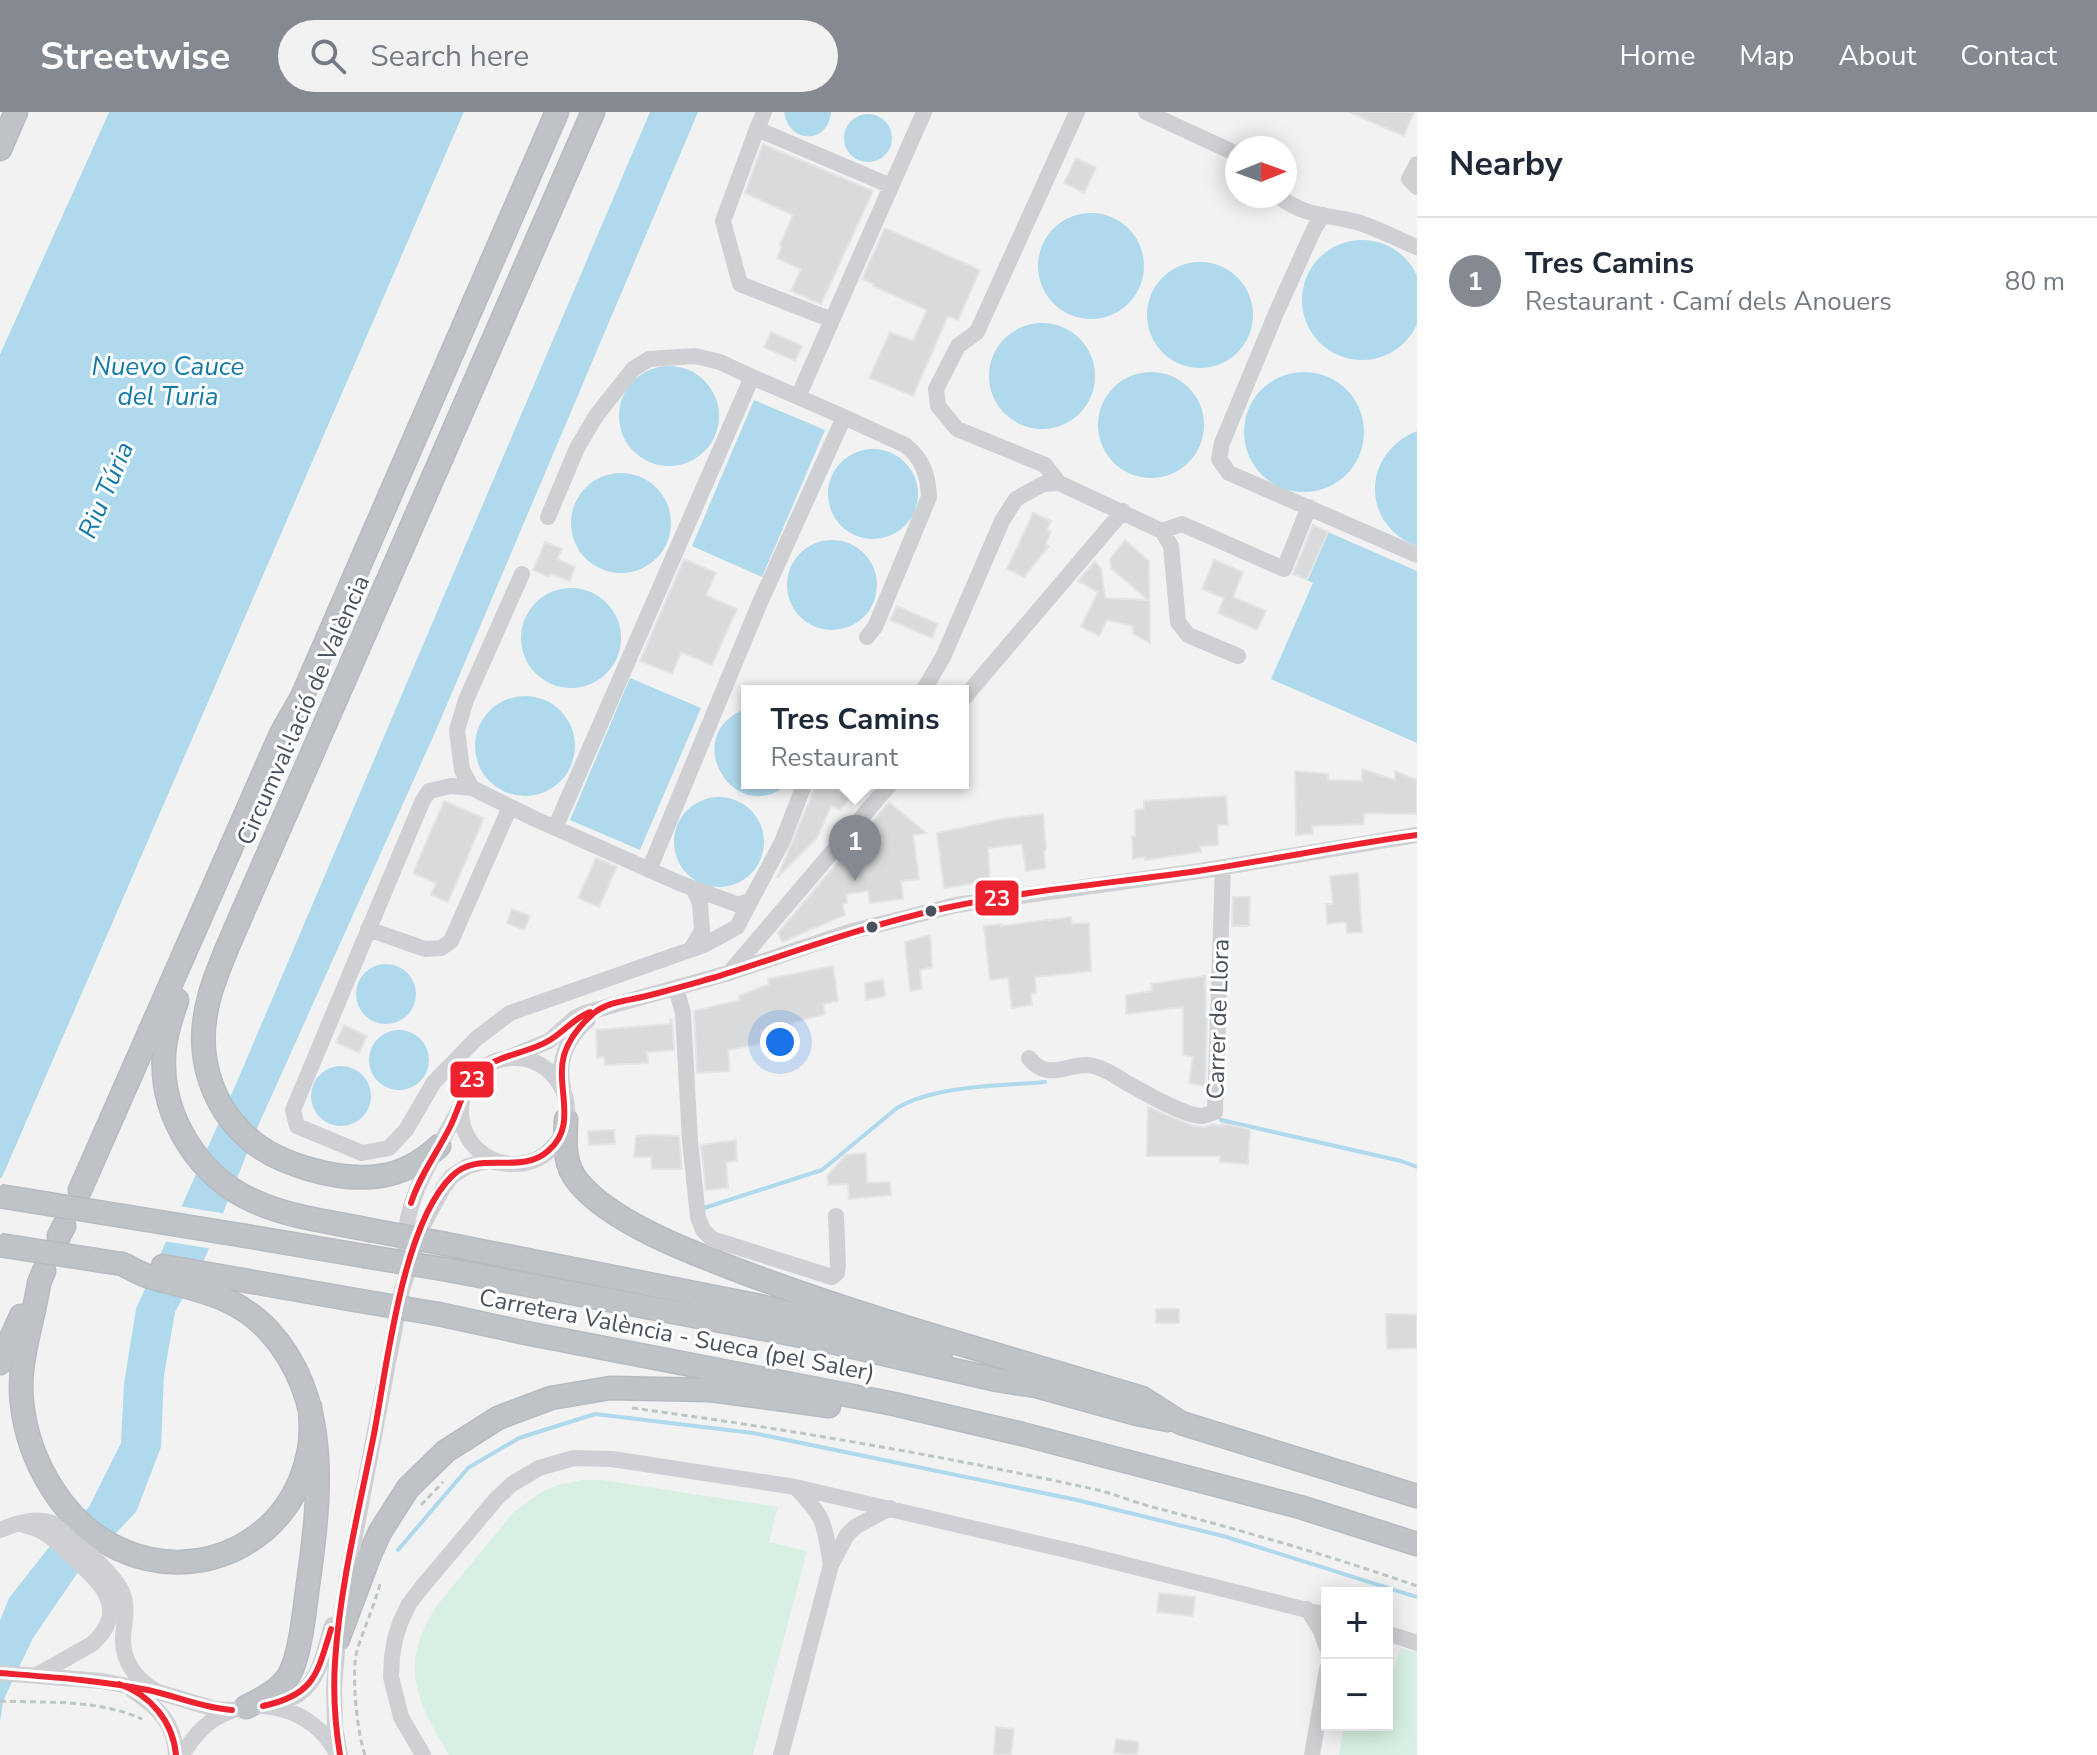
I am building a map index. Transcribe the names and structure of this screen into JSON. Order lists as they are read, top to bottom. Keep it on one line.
{"streets":{"highway":["Circumval·lació de València","Carretera València - Sueca (pel Saler)"],"street":["Carrer de Llora"]},"water":["Nuevo Cauce del Turia","Riu Túria"],"lines":["transit line 23"],"north":"right","page":{"header":"Streetwise","search":"Search here","nav":["Home","Map","About","Contact"],"heading":"Nearby","list":[{"mark":"1","name":"Tres Camins","note":"Restaurant · Camí dels Anouers","value":"80 m"}],"popup":["Tres Camins","Restaurant"],"pins":"1","map_buttons":["+","−"]}}
